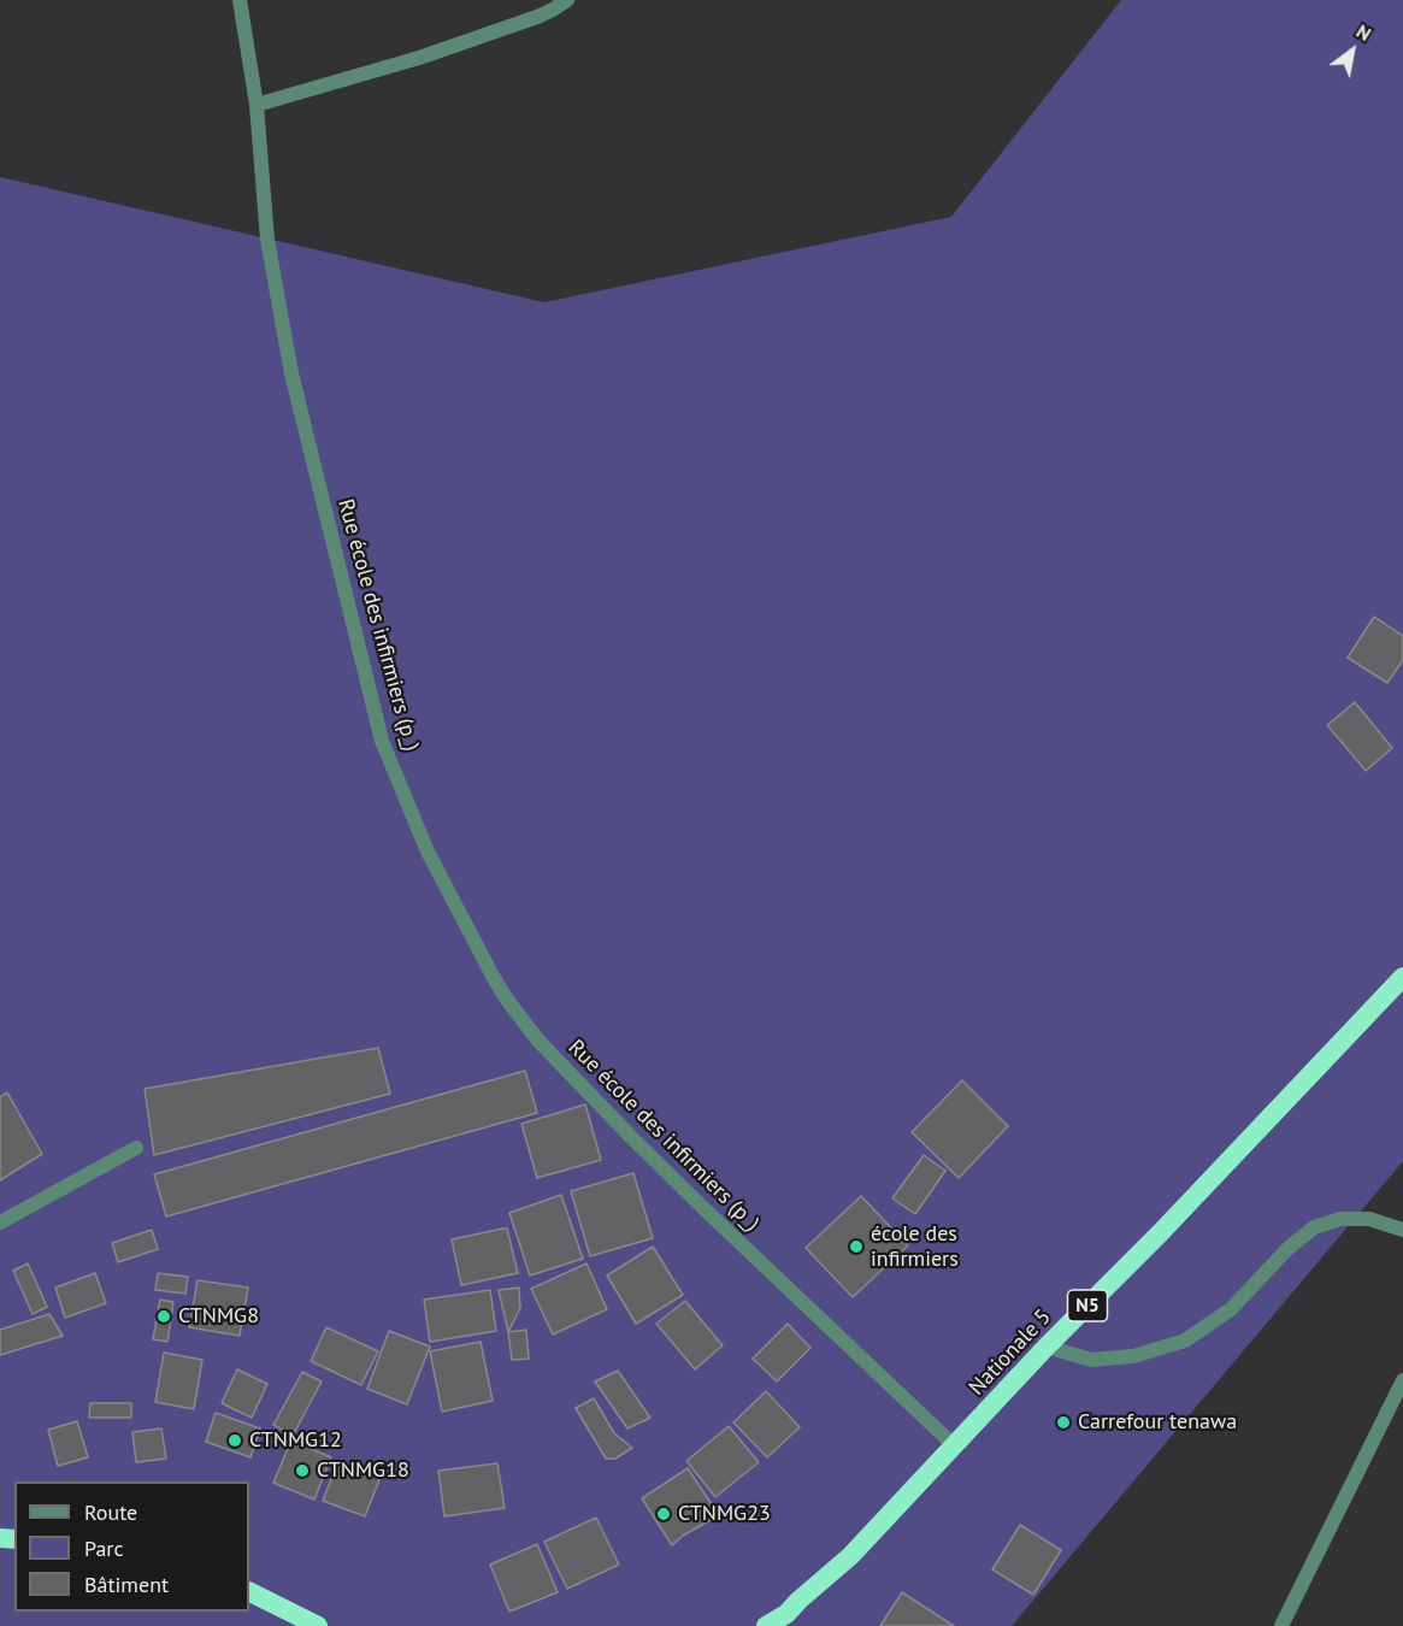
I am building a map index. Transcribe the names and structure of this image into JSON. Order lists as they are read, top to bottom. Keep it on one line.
{"streets":{"highway":["N5","Nationale 5"],"street":["Rue école des infirmiers (p_)"]},"crossings":[["Rue école des infirmiers (p_)","Nationale 5"]],"places":["école des infirmiers","CTNMG8","Carrefour tenawa","CTNMG12","CTNMG18","CTNMG23"],"legend":["Route","Parc","Bâtiment"],"north":"top right"}
